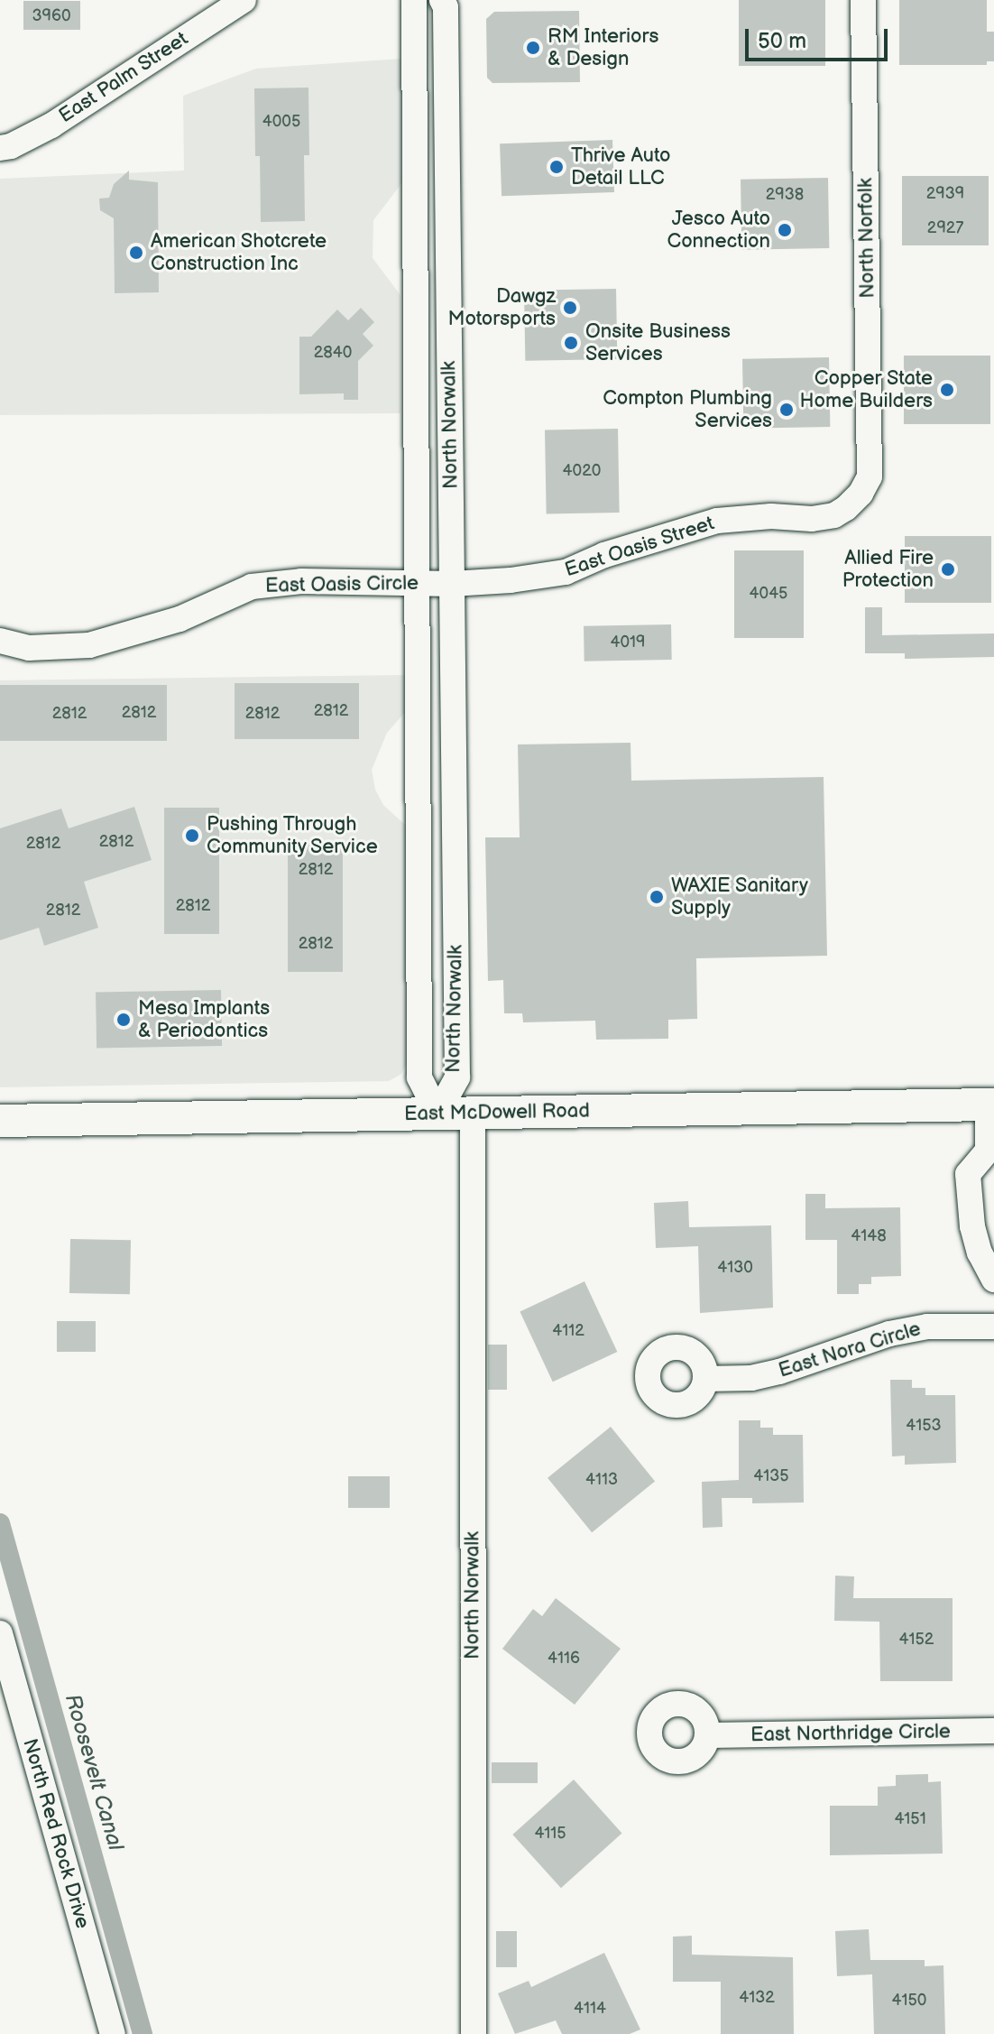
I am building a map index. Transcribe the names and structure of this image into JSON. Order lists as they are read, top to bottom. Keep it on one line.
{"streets":{"main road":["East McDowell Road"],"street":["East Palm Street","North Norfolk","North Norwalk","East Oasis Street","East Oasis Circle","East Nora Circle","East Northridge Circle","North Red Rock Drive"]},"crossings":[["North Norfolk","East Oasis Street"],["North Norwalk","East Oasis Street"],["North Norwalk","East Oasis Circle"],["North Norwalk","East McDowell Road"],["East Oasis Street","East Oasis Circle"]],"water":["Roosevelt Canal"],"places":["RM Interiors & Design","Thrive Auto Detail LLC","Jesco Auto Connection","American Shotcrete Construction Inc","Dawgz Motorsports","Onsite Business Services","Copper State Home Builders","Compton Plumbing Services","Allied Fire Protection","Pushing Through Community Service","WAXIE Sanitary Supply","Mesa Implants & Periodontics"],"house_numbers":["3960","4005","2939","2938","2927","2840","4020","4045","4019","2812","2812","2812","2812","2812","2812","2812","2812","2812","2812","4148","4130","4112","4153","4135","4113","4152","4116","4151","4115","4132","4150","4114"],"scale_bar":"50 m"}
